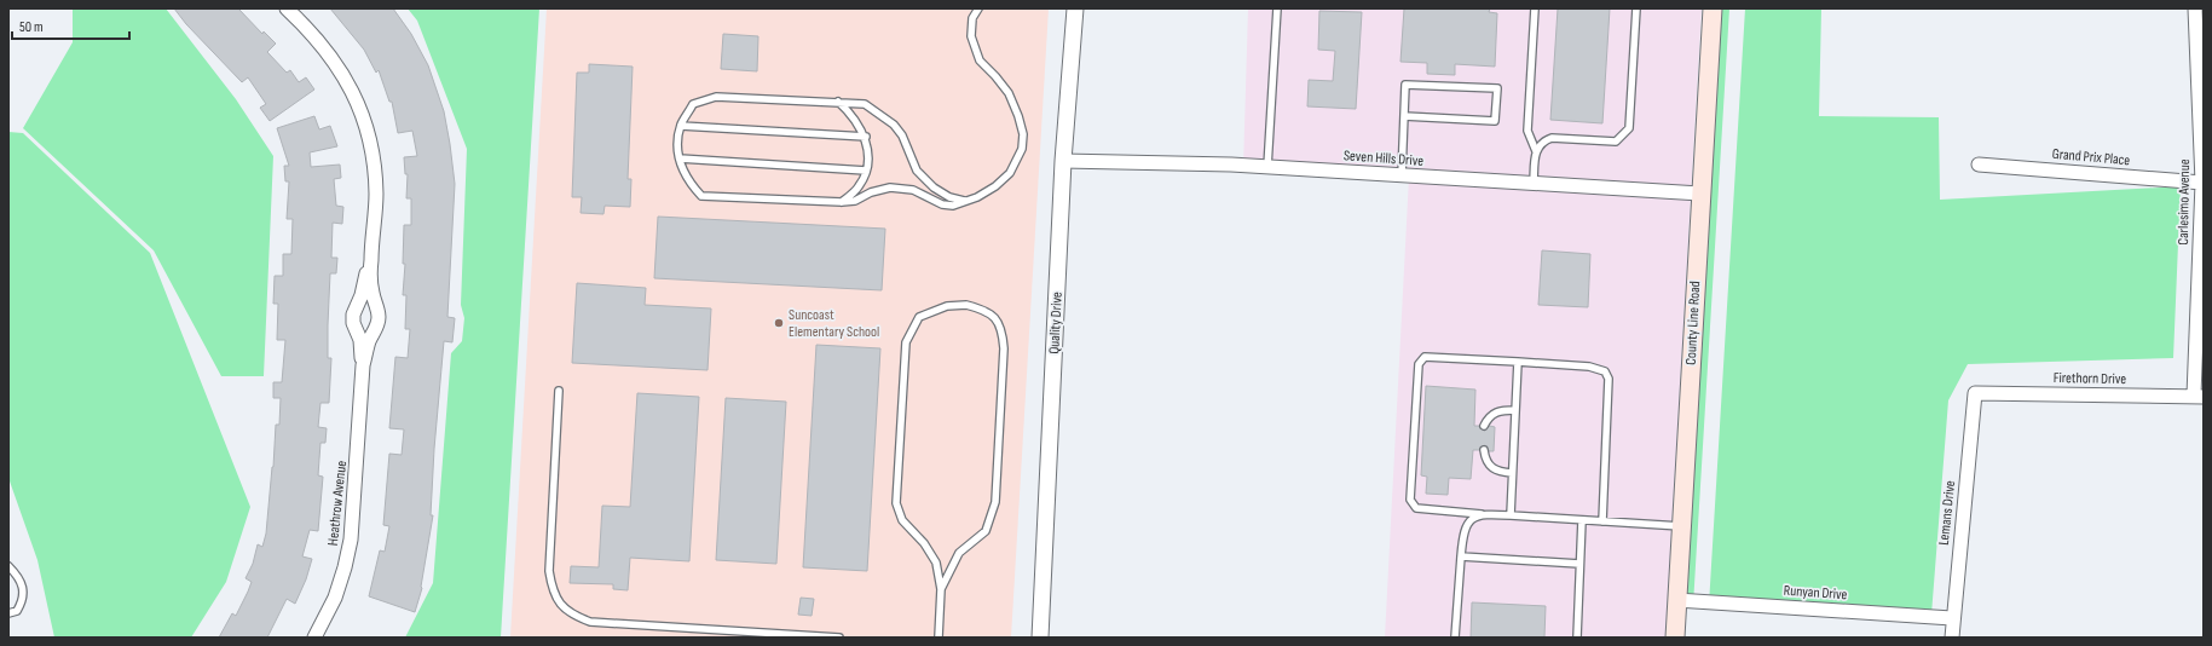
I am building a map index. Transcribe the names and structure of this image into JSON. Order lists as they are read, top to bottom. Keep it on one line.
{"streets":{"main road":["County Line Road"],"street":["Grand Prix Place","Seven Hills Drive","Carlesimo Avenue","Quality Drive","Firethorn Drive","Heathrow Avenue","Lemans Drive","Runyan Drive"]},"crossings":[["Grand Prix Place","Carlesimo Avenue"],["Seven Hills Drive","Quality Drive"],["Seven Hills Drive","County Line Road"],["Carlesimo Avenue","Firethorn Drive"],["County Line Road","Runyan Drive"],["Firethorn Drive","Lemans Drive"],["Lemans Drive","Runyan Drive"]],"places":["Suncoast Elementary School"],"scale_bar":"50 m"}
